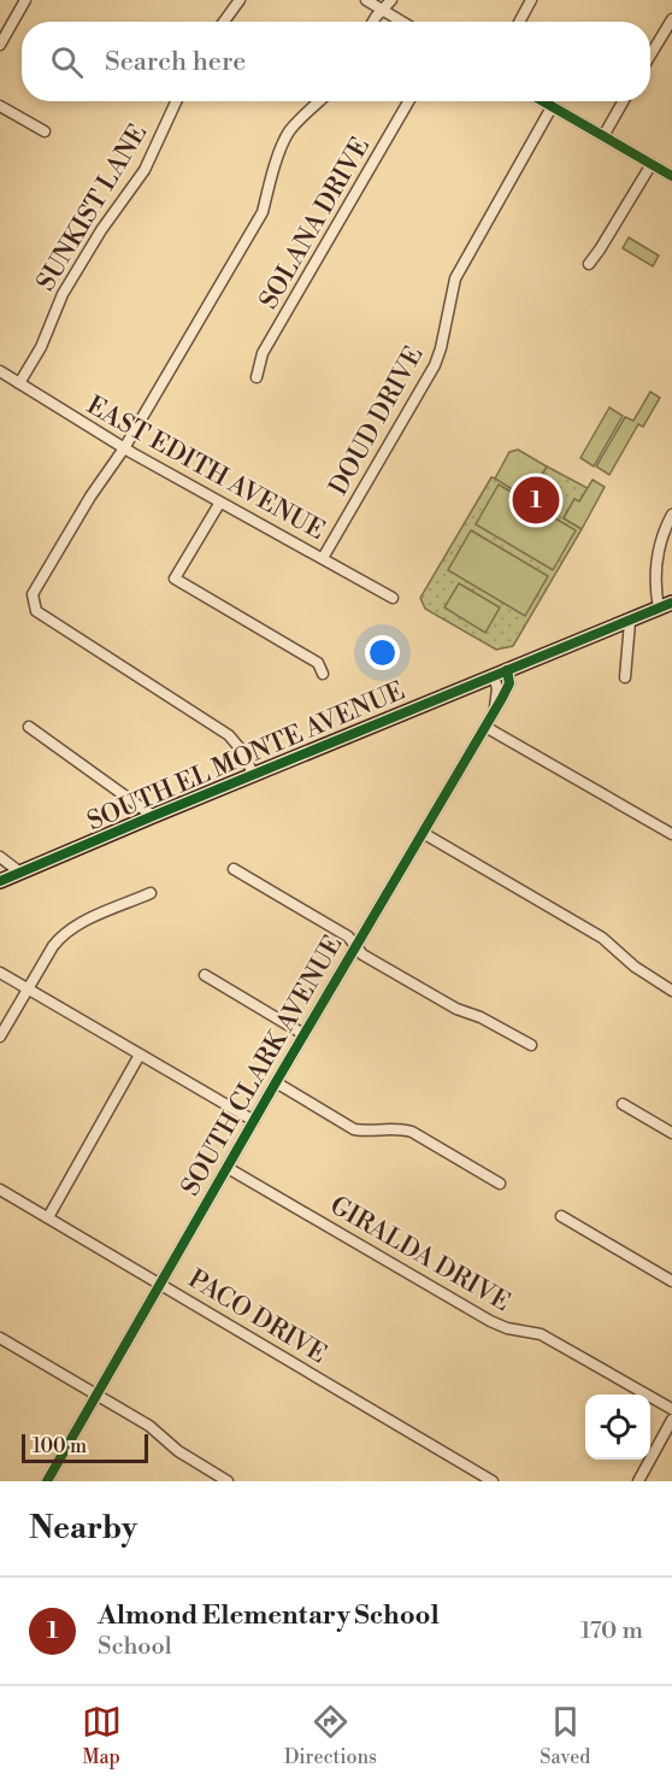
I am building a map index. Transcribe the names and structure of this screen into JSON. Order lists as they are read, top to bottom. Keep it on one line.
{"streets":{"main road":["SOUTH EL MONTE AVENUE"],"street":["SUNKIST LANE","SOLANA DRIVE","DOUD DRIVE","EAST EDITH AVENUE","SOUTH CLARK AVENUE","GIRALDA DRIVE","PACO DRIVE"]},"crossings":[["SUNKIST LANE","EAST EDITH AVENUE"],["DOUD DRIVE","EAST EDITH AVENUE"],["SOUTH EL MONTE AVENUE","SOUTH CLARK AVENUE"],["SOUTH CLARK AVENUE","GIRALDA DRIVE"],["SOUTH CLARK AVENUE","PACO DRIVE"]],"scale_bar":"100 m","page":{"search":"Search here","pins":"1","scale":"100 m","heading":"Nearby","list":[{"mark":"1","name":"Almond Elementary School","note":"School","value":"170 m"}],"nav":["Map","Directions","Saved"]}}
